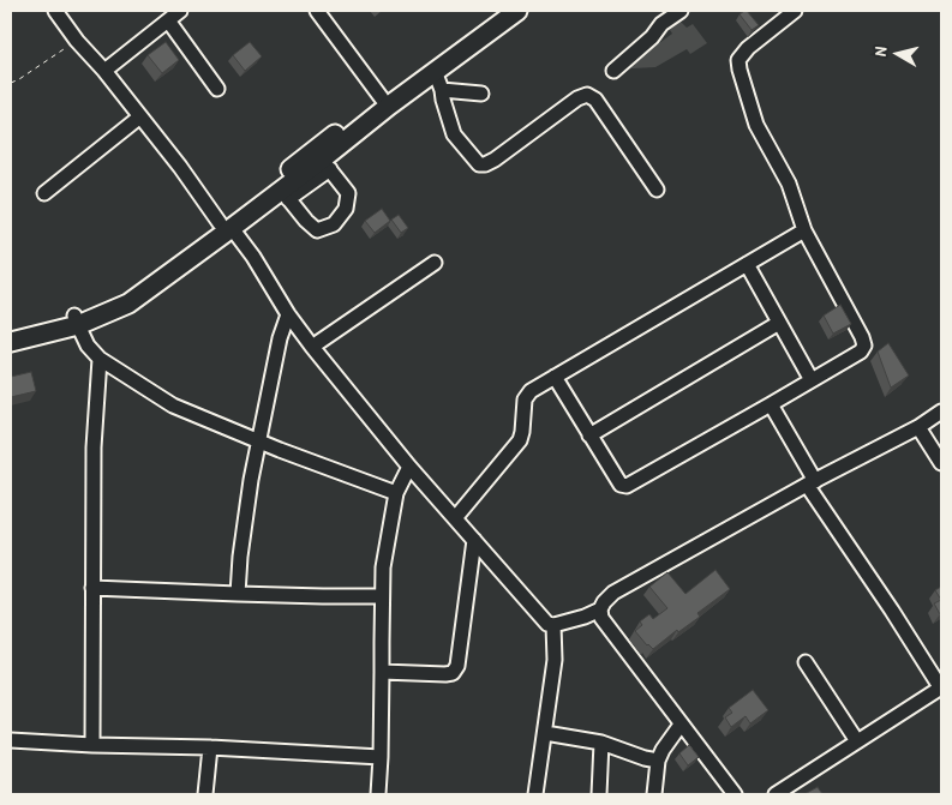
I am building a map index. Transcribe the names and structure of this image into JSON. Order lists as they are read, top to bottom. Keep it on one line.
{"north":"left"}
